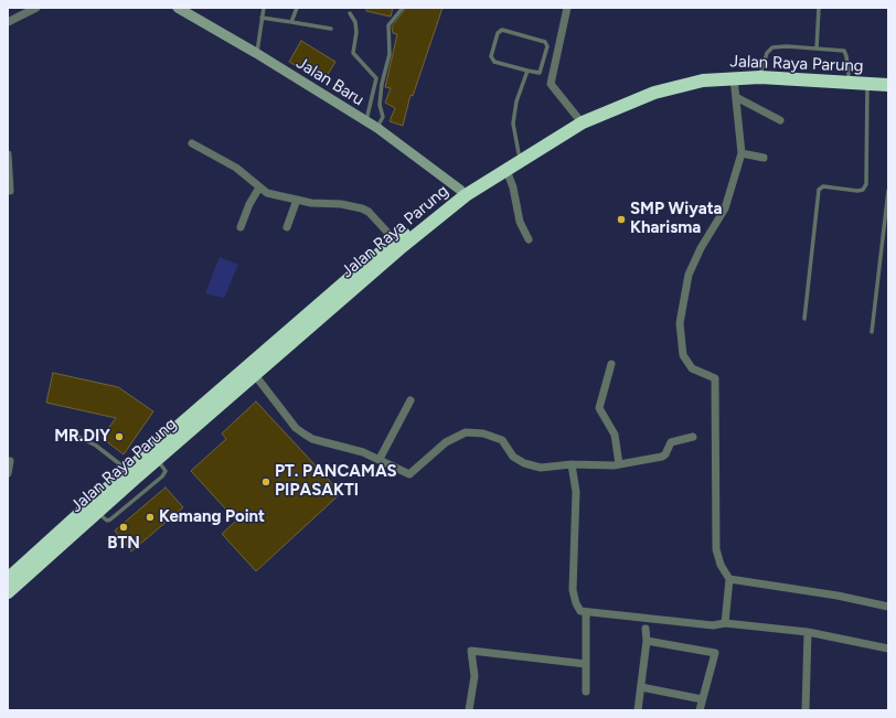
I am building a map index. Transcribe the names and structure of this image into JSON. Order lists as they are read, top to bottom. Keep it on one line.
{"streets":{"highway":["Jalan Raya Parung"],"main road":["Jalan Baru"]},"crossings":[["Jalan Raya Parung","Jalan Baru"]],"places":["SMP Wiyata Kharisma","MR.DIY","PT. PANCAMAS PIPASAKTI","Kemang Point","BTN"]}
